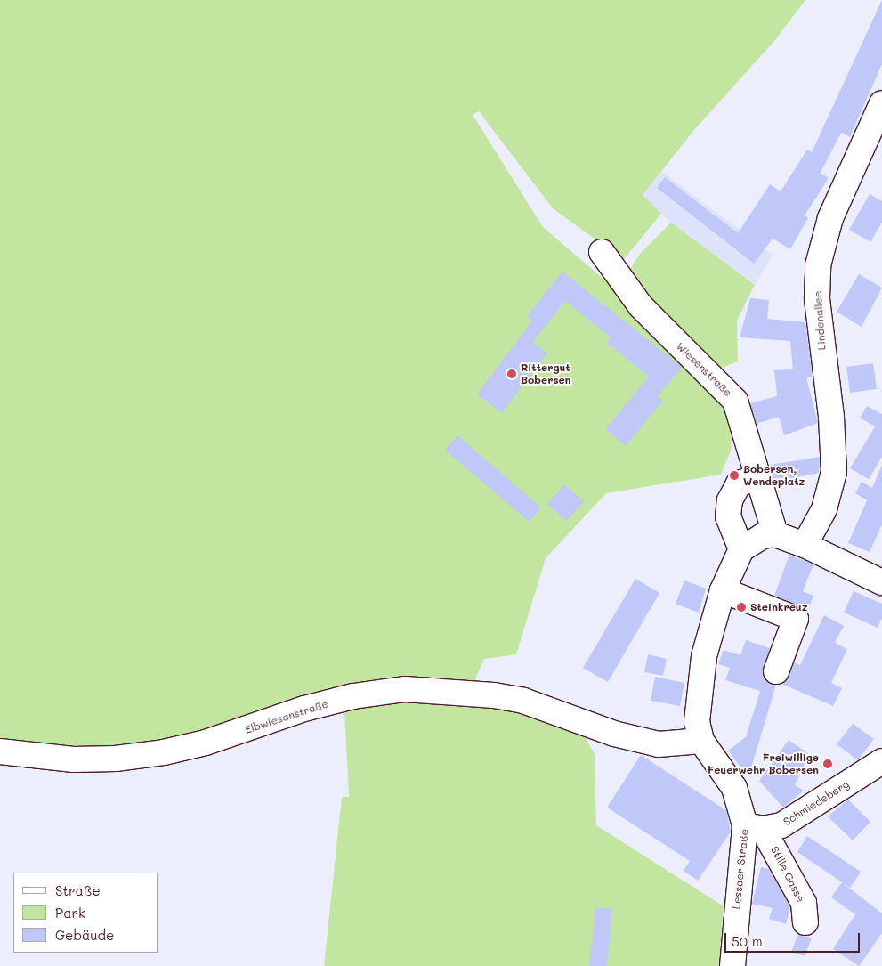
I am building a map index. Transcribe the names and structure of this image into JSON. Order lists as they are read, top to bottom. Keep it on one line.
{"streets":{"street":["Lindenallee","Wiesenstraße","Elbwiesenstraße","Schmiedeberg","Lessaer Straße","Stille Gasse"]},"crossings":[["Elbwiesenstraße","Lessaer Straße"],["Schmiedeberg","Lessaer Straße"],["Schmiedeberg","Stille Gasse"],["Lessaer Straße","Stille Gasse"]],"places":["Rittergut Bobersen","Bobersen, Wendeplatz","Steinkreuz","Freiwillige Feuerwehr Bobersen"],"legend":["Straße","Park","Gebäude"],"scale_bar":"50 m"}
